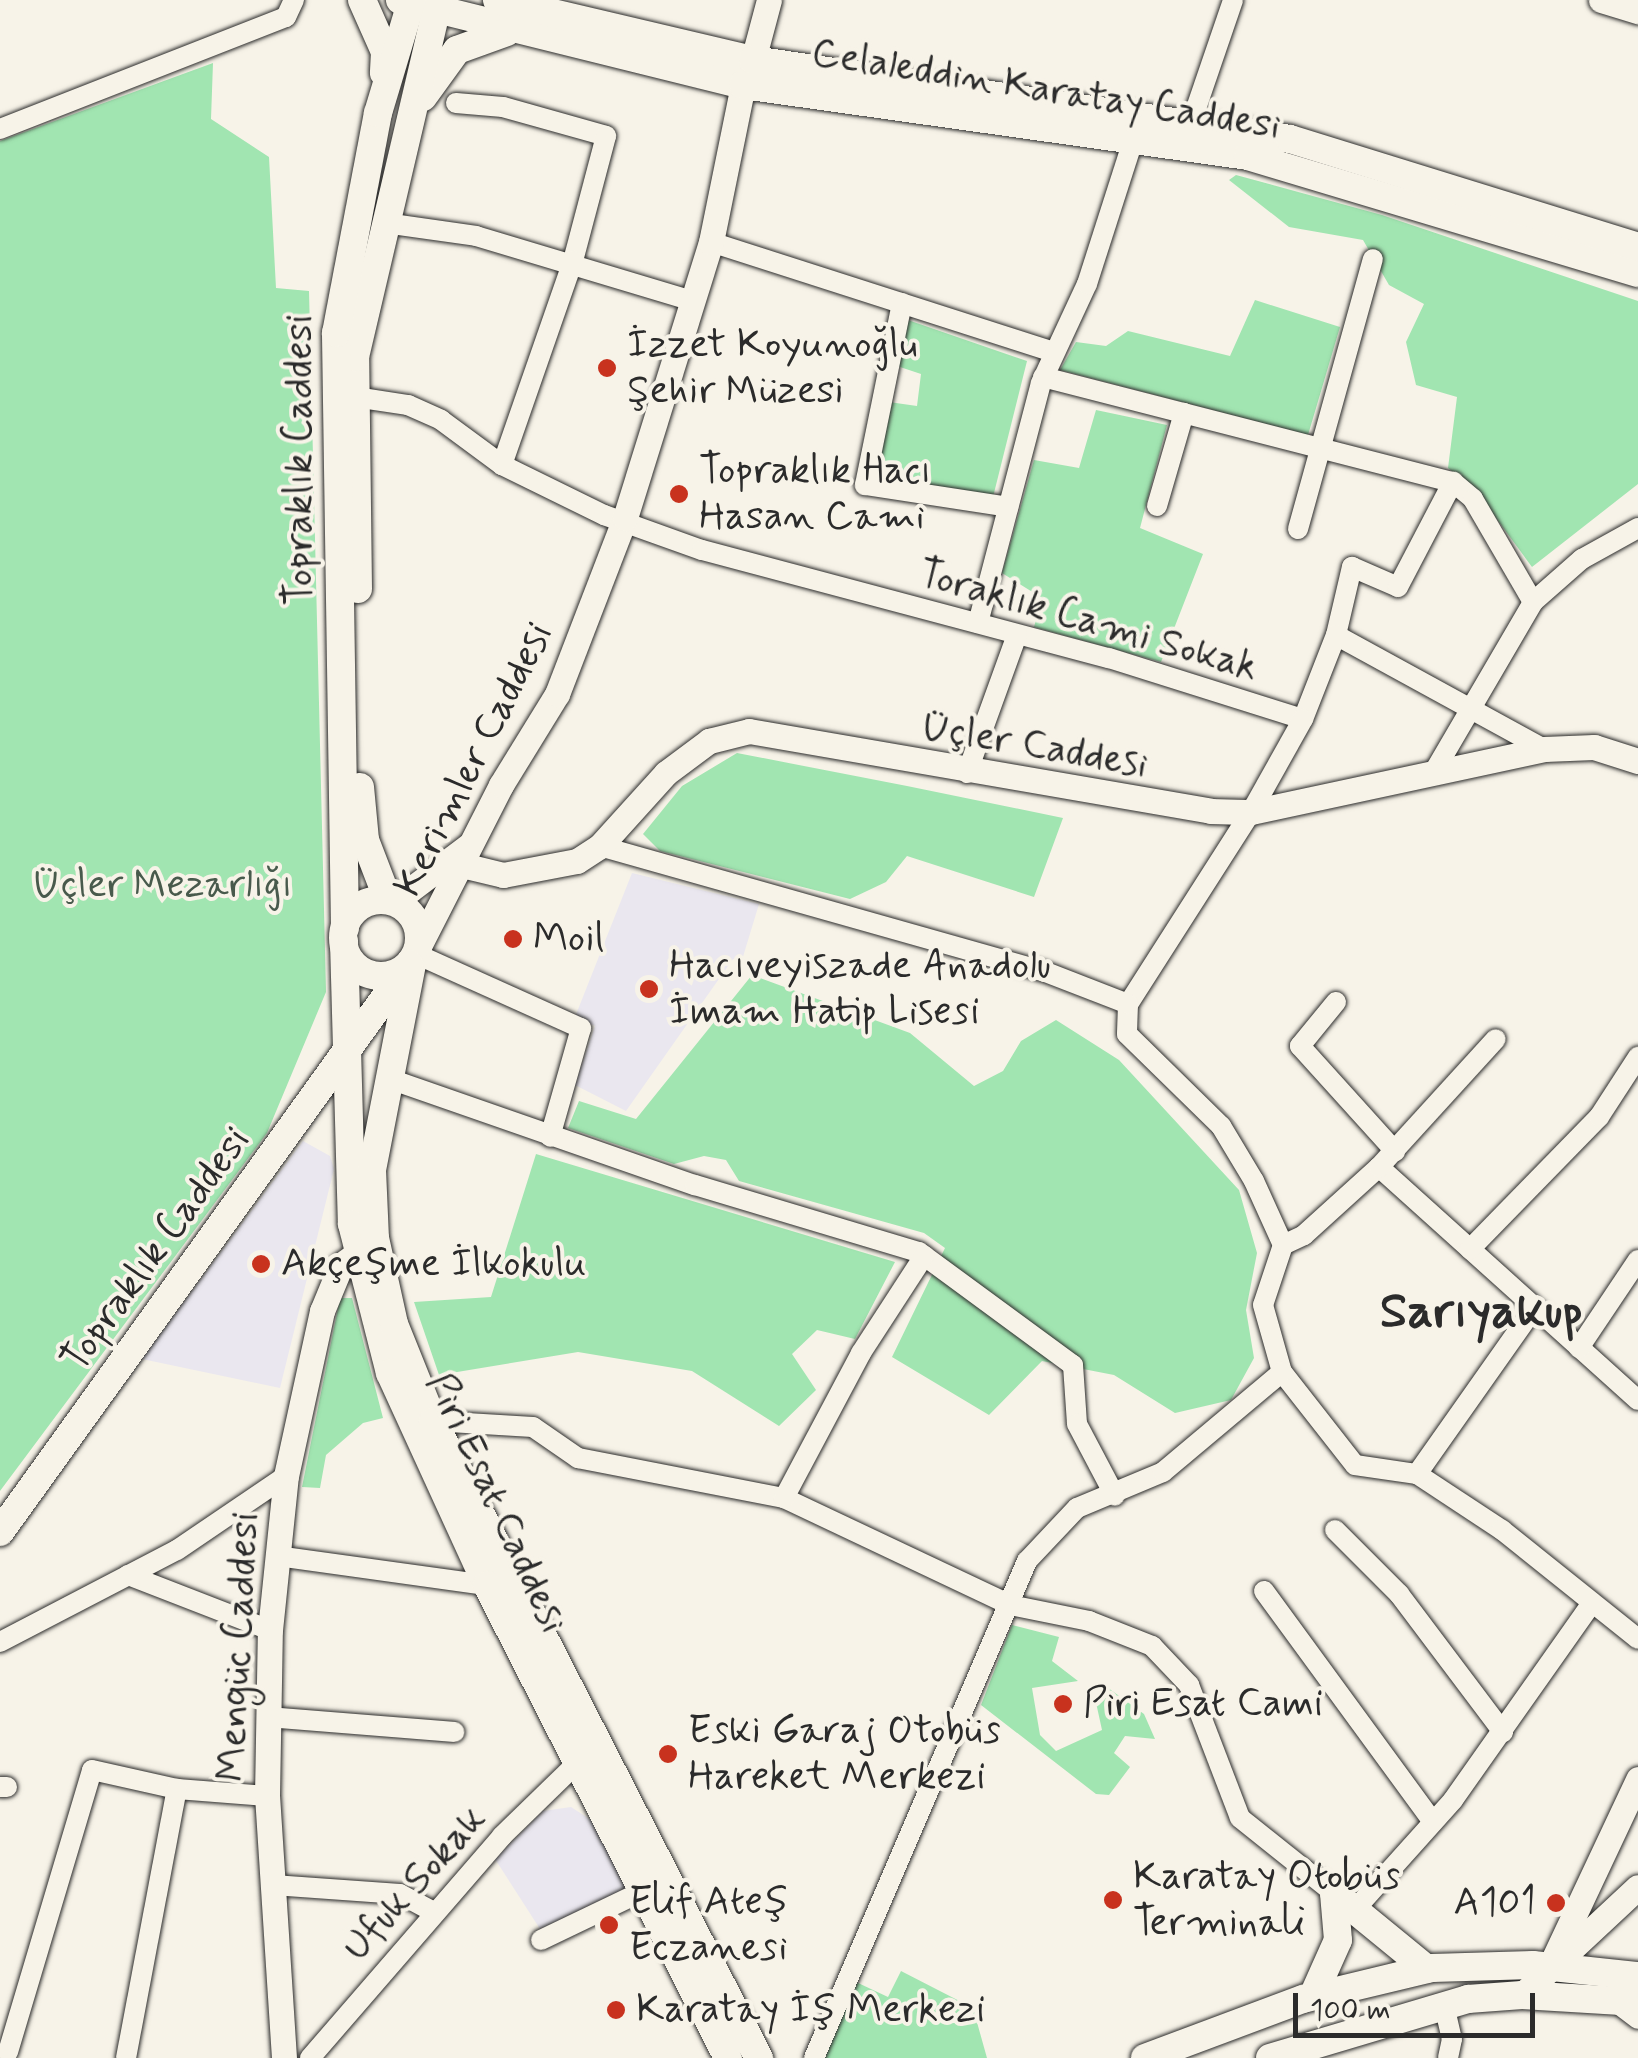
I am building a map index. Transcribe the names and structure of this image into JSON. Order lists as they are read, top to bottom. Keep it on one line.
{"streets":{"main road":["Celaleddin Karatay Caddesi","Topraklık Caddesi","Piri Esat Caddesi"],"street":["Toraklık Cami Sokak","Üçler Caddesi","Kerimler Caddesi","Mengüc Caddesi","Ufuk Sokak"]},"crossings":[["Celaleddin Karatay Caddesi","Topraklık Caddesi"],["Celaleddin Karatay Caddesi","Kerimler Caddesi"],["Topraklık Caddesi","Toraklık Cami Sokak"],["Topraklık Caddesi","Kerimler Caddesi"],["Topraklık Caddesi","Piri Esat Caddesi"],["Toraklık Cami Sokak","Kerimler Caddesi"],["Üçler Caddesi","Kerimler Caddesi"],["Kerimler Caddesi","Piri Esat Caddesi"],["Piri Esat Caddesi","Mengüc Caddesi"],["Piri Esat Caddesi","Ufuk Sokak"]],"districts":["Sarıyakup"],"parks":["Üçler Mezarlığı"],"places":["İzzet Koyunoğlu Şehir Müzesi","Topraklık Hacı Hasan Cami","Moil","Hacıveyiszade Anadolu İmam Hatip Lisesi","Akçeşme İlkokulu","Piri Esat Cami","Eski Garaj Otobüs Hareket Merkezi","Karatay Otobüs Terminali","A101","Elif Ateş Eczanesi","Karatay İş Merkezi"],"scale_bar":"100 m"}
